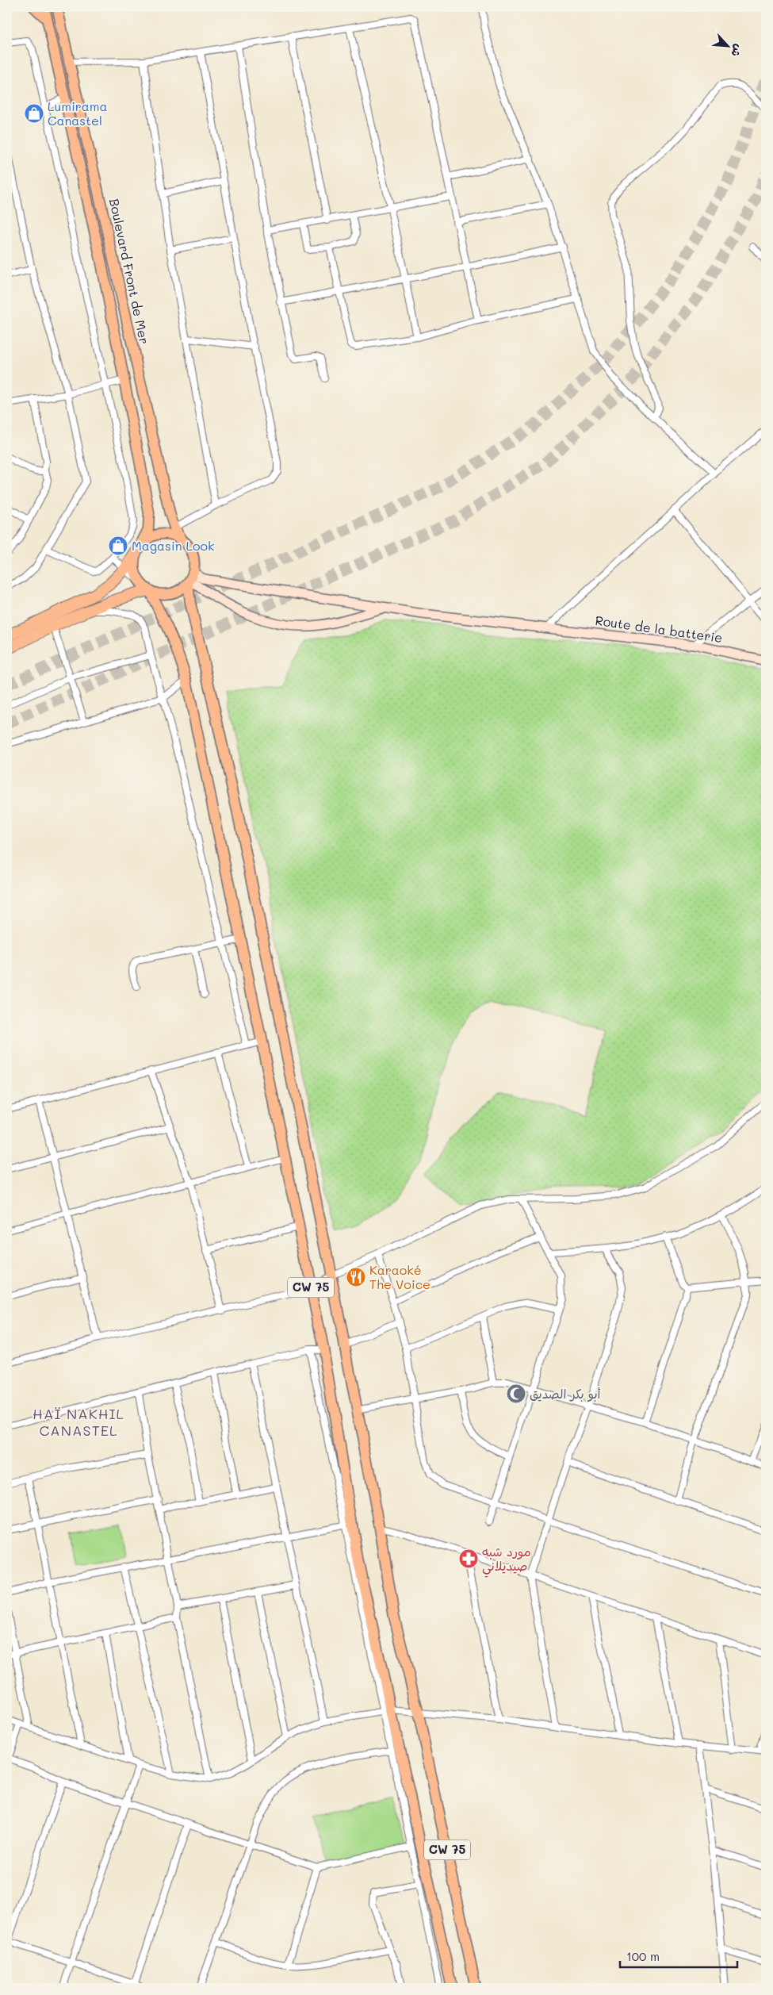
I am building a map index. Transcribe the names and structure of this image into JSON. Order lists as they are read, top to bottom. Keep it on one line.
{"streets":{"main road":["Boulevard Front de Mer","Route de la batterie","CW 75"]},"crossings":[["Boulevard Front de Mer","Route de la batterie"],["Boulevard Front de Mer","CW 75"],["Route de la batterie","CW 75"]],"districts":["HAÏ NAKHIL CANASTEL"],"places":{"shop":["Lumirama Canastel","Magasin Look"],"restaurant":["Karaoké The Voice"],"mosque":["أبو بكر الصديق"],"pharmacy":["مورد شبه صيديلاني"]},"scale_bar":"100 m","north":"bottom right"}
